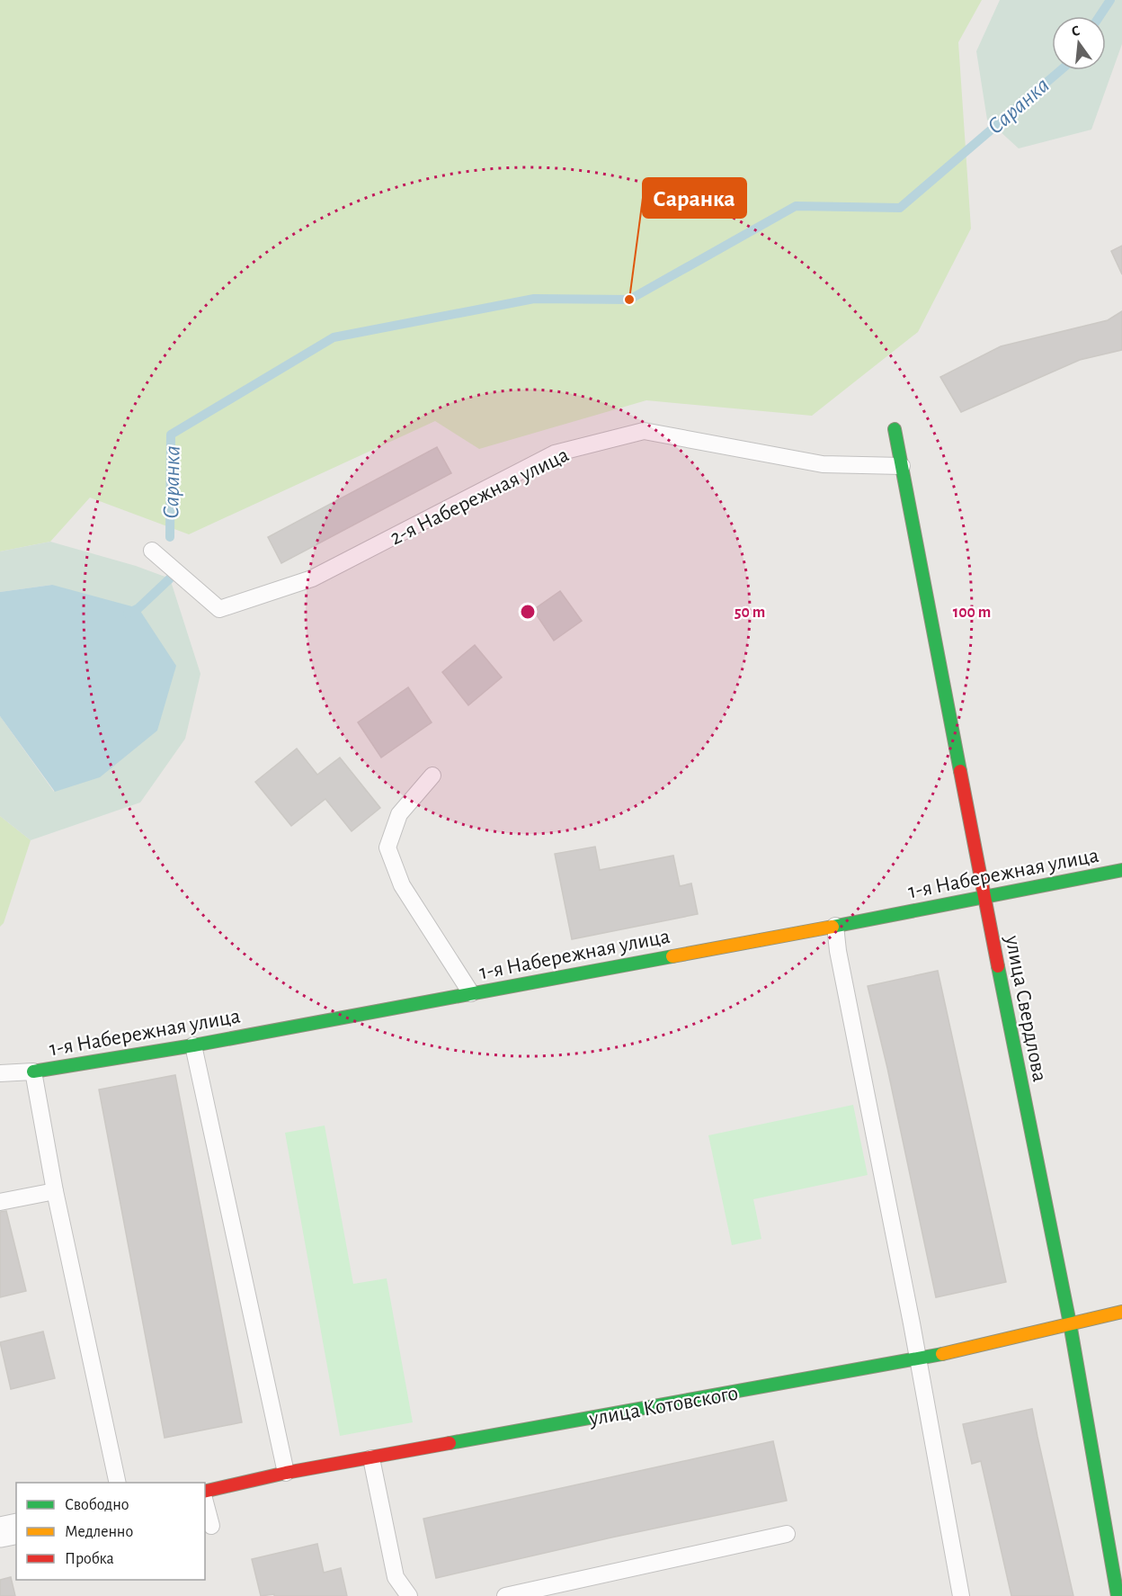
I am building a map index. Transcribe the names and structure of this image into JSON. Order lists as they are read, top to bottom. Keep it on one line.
{"streets":{"street":["1-я Набережная улица","улица Свердлова","улица Котовского"],"lane":["2-я Набережная улица"]},"crossings":[["2-я Набережная улица","улица Свердлова"],["1-я Набережная улица","улица Свердлова"],["улица Свердлова","улица Котовского"]],"water":["Саранка"],"places":["Саранка"],"legend":["Свободно","Медленно","Пробка"],"north":"top","rings":["50 m","100 m"]}
